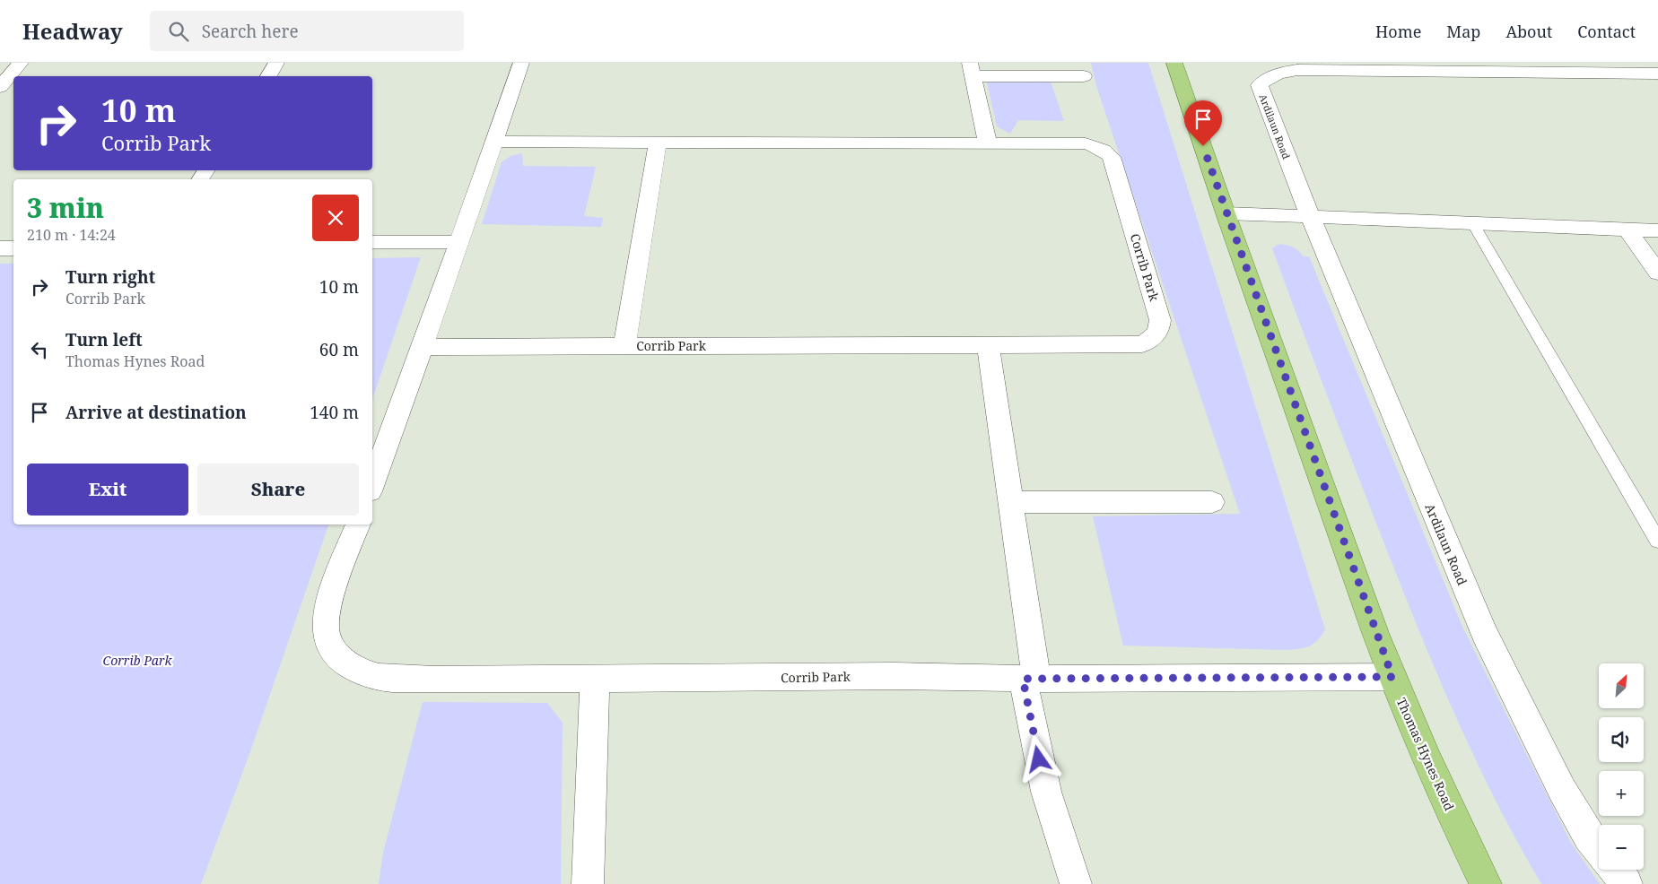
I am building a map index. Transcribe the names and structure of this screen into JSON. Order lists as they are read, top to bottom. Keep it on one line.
{"streets":{"main road":["Thomas Hynes Road"],"street":["Ardilaun Road","Corrib Park"]},"crossings":[["Corrib Park","Thomas Hynes Road"]],"parks":["Corrib Park"],"north":"top right","page":{"header":"Headway","search":"Search here","nav":["Home","Map","About","Contact"],"turn":["10 m","Corrib Park"],"heading":["3 min","210 m · 14:24"],"list":[{"name":"Turn right","note":"Corrib Park","value":"10 m"},{"name":"Turn left","note":"Thomas Hynes Road","value":"60 m"},{"name":"Arrive at destination","value":"140 m"}],"buttons":["Exit","Share"],"map_buttons":["+","−"]}}
